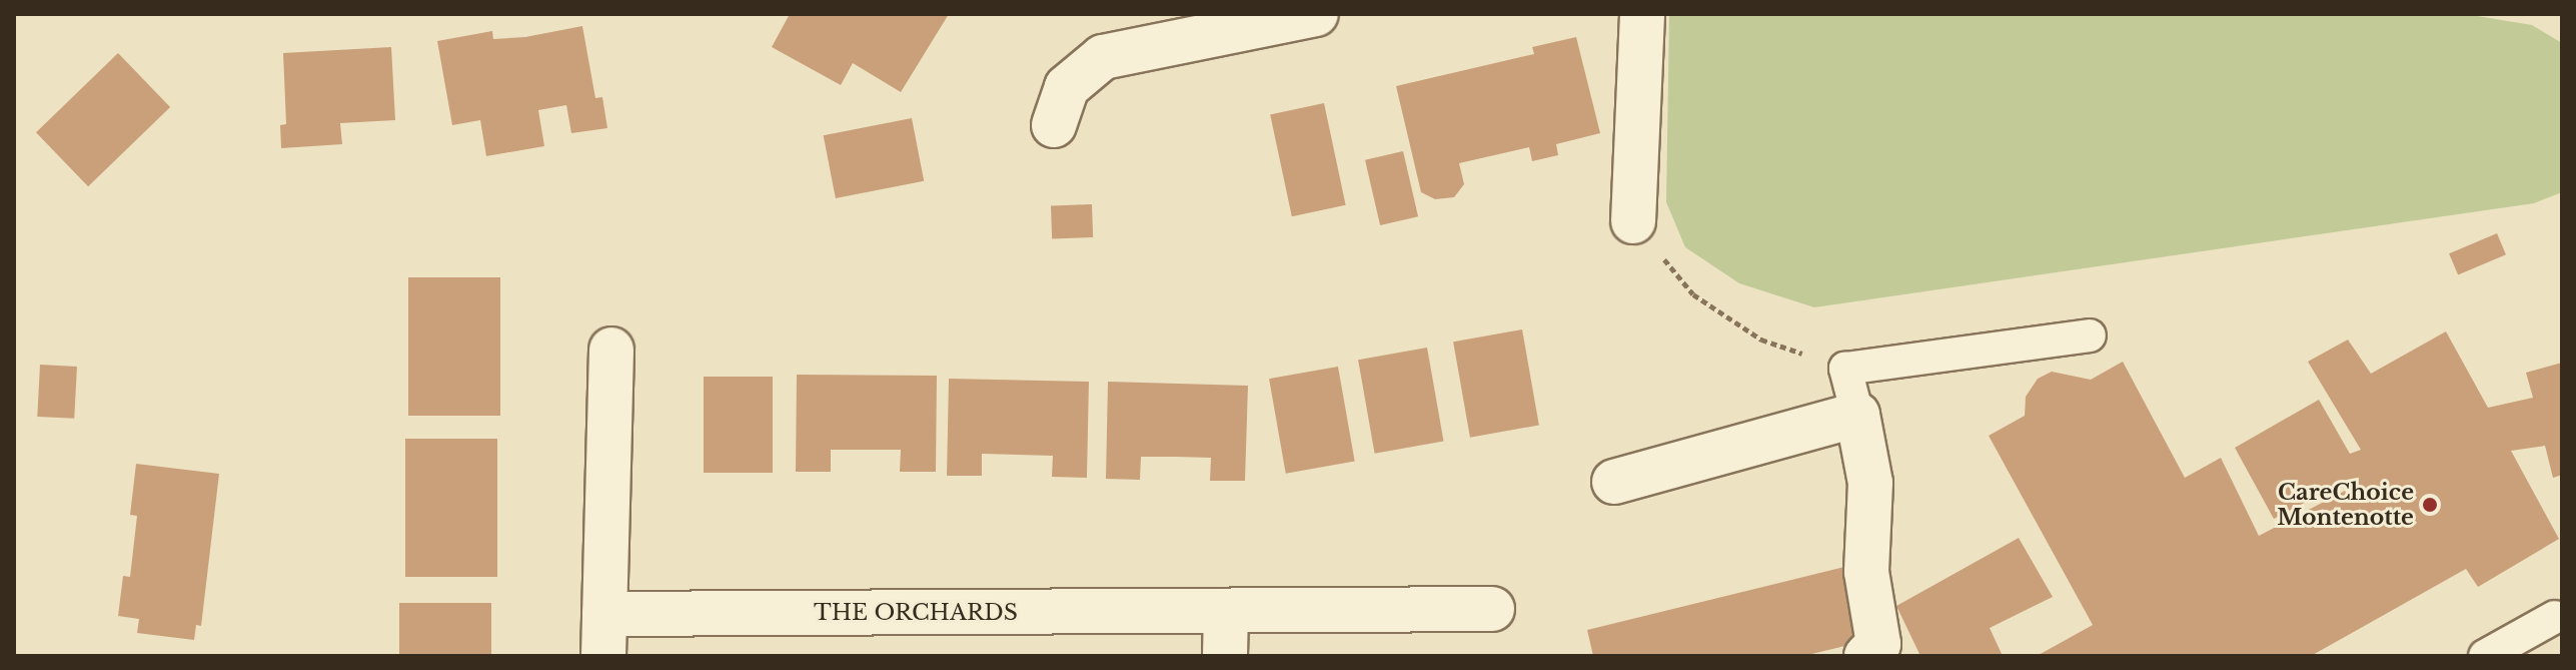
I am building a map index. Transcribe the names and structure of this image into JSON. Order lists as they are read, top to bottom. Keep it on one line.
{"streets":{"street":["THE ORCHARDS"]},"places":["CareChoice Montenotte"]}
